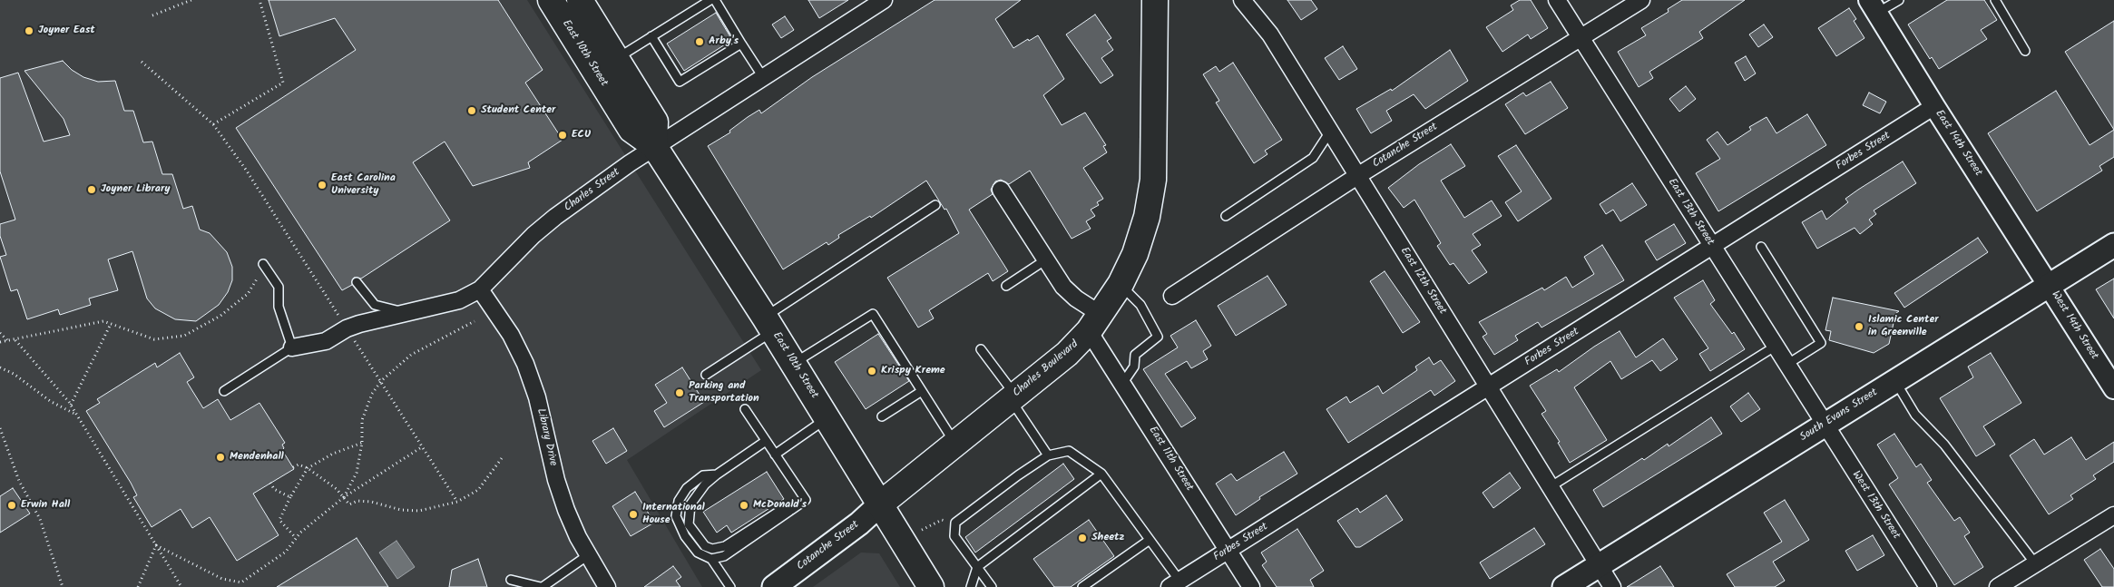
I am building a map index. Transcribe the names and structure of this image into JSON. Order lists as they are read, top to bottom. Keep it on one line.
{"streets":{"main road":["East 10th Street","Cotanche Street","Charles Boulevard","South Evans Street"],"street":["East 14th Street","Forbes Street","Charles Street","East 13th Street","East 12th Street","West 14th Street","Library Drive","East 11th Street","West 13th Street"]},"crossings":[["East 10th Street","Cotanche Street"],["East 10th Street","Charles Street"],["East 10th Street","Charles Boulevard"],["East 14th Street","Forbes Street"],["East 14th Street","West 14th Street"],["East 14th Street","South Evans Street"],["Cotanche Street","East 13th Street"],["Cotanche Street","East 12th Street"],["Cotanche Street","Charles Boulevard"],["Forbes Street","East 13th Street"],["Forbes Street","East 12th Street"],["Forbes Street","East 11th Street"],["Charles Street","Library Drive"],["East 13th Street","South Evans Street"],["East 13th Street","West 13th Street"],["East 12th Street","South Evans Street"],["West 14th Street","South Evans Street"],["Charles Boulevard","East 11th Street"],["South Evans Street","West 13th Street"]],"places":["Joyner East","Arby's","Student Center","ECU","East Carolina University","Joyner Library","Islamic Center in Greenville","Krispy Kreme","Parking and Transportation","Mendenhall","Erwin Hall","McDonald's","International House","Sheetz"]}
